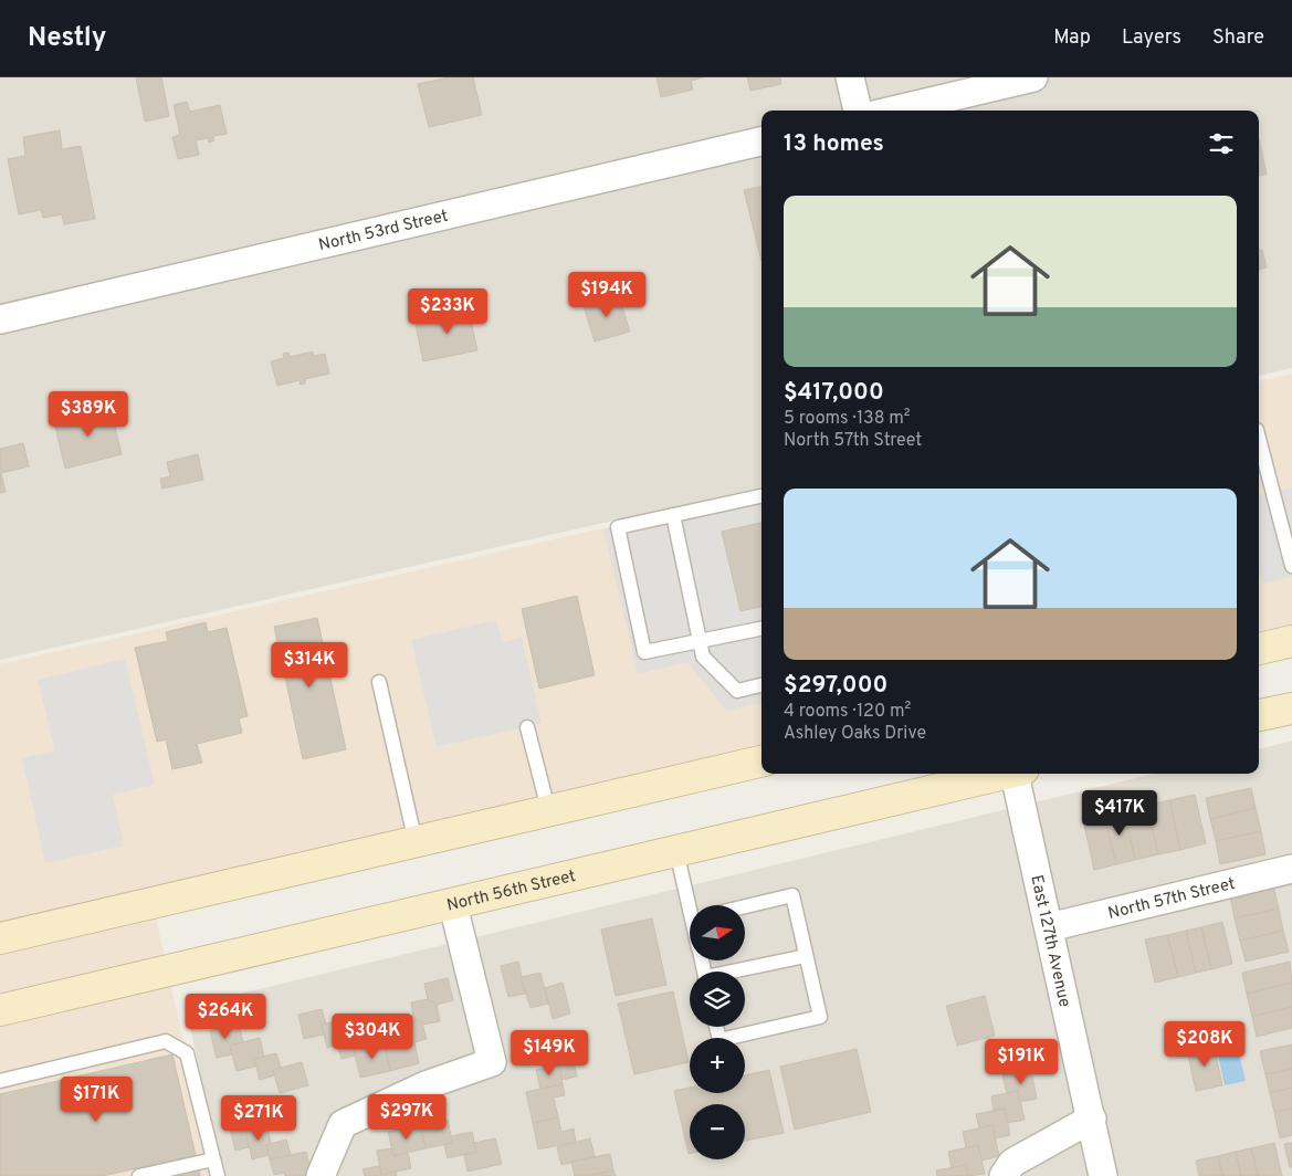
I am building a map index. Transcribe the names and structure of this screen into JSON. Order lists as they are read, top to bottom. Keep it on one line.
{"streets":{"main road":["North 56th Street"],"street":["North 53rd Street","North 57th Street","East 127th Avenue"]},"crossings":[["North 57th Street","East 127th Avenue"]],"north":"right","page":{"header":"Nestly","nav":["Map","Layers","Share"],"heading":"13 homes","list":[{"name":"$417,000","note":"5 rooms · 138 m² · North 57th Street"},{"name":"$297,000","note":"4 rooms · 120 m² · Ashley Oaks Drive"}],"price":["$194K","$233K","$389K","$314K","$417K","$264K","$304K","$208K","$149K","$191K","$171K","$297K","$271K"],"map_buttons":["+","−"]}}
